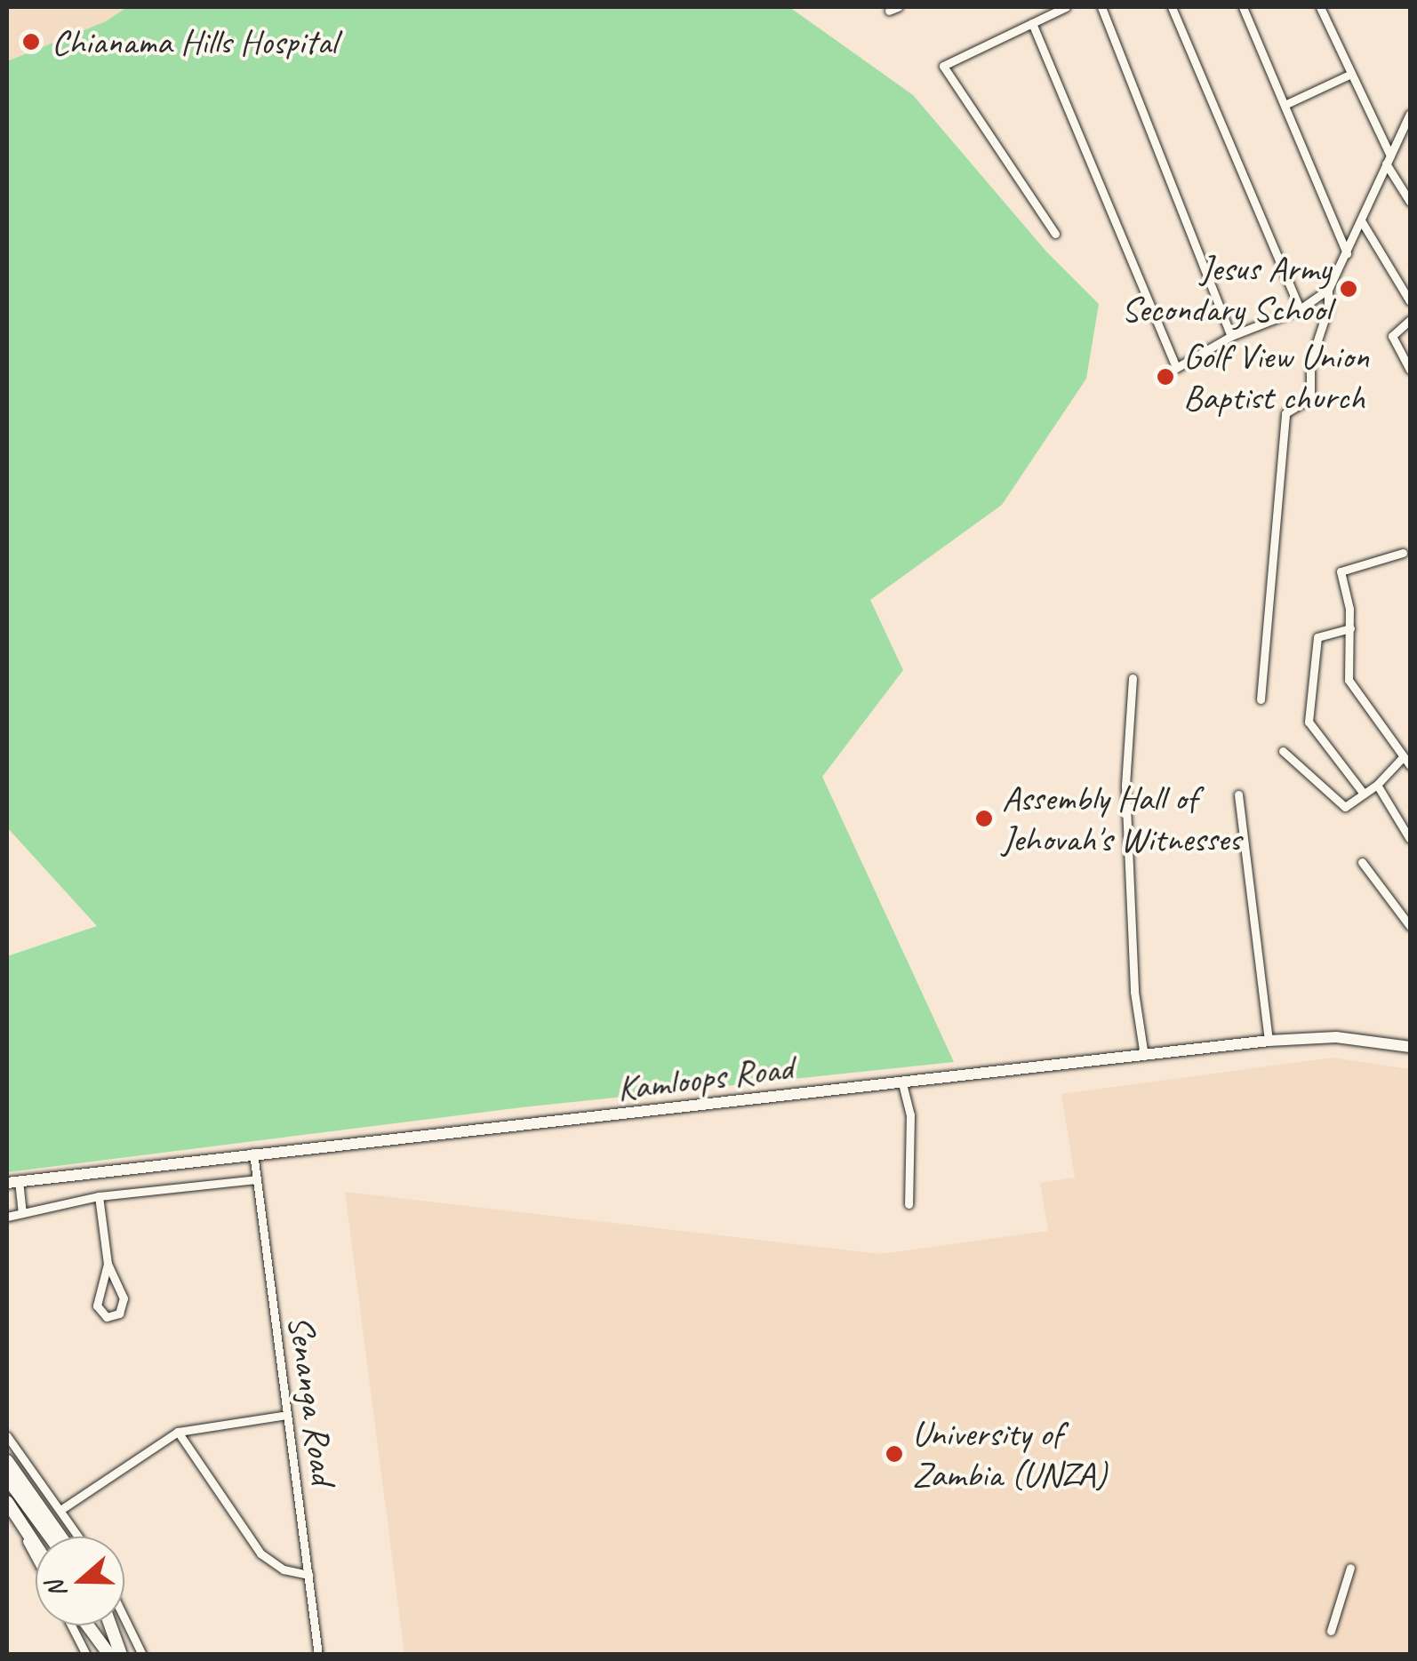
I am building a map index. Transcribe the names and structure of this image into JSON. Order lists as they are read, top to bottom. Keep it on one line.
{"streets":{"main road":["Kamloops Road"],"street":["Senanga Road"]},"crossings":[["Kamloops Road","Senanga Road"]],"places":["Chianama Hills Hospital","Jesus Army Secondary School","Golf View Union Baptist church","Assembly Hall of Jehovah's Witnesses","University of Zambia (UNZA)"],"north":"left"}
